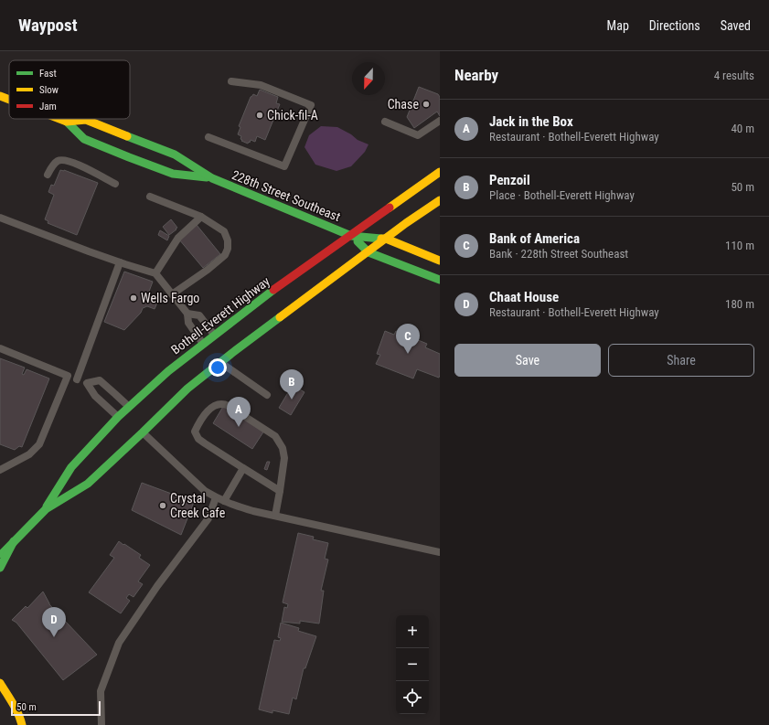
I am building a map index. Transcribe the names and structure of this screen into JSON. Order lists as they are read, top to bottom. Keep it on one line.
{"streets":{"main road":["228th Street Southeast","Bothell-Everett Highway"]},"crossings":[["228th Street Southeast","Bothell-Everett Highway"]],"places":["Chase","Chick-fil-A","Wells Fargo","Crystal Creek Cafe"],"legend":["Fast","Slow","Jam"],"scale_bar":"50 m","north":"bottom","page":{"header":"Waypost","nav":["Map","Directions","Saved"],"heading":["Nearby","4 results"],"list":[{"mark":"A","name":"Jack in the Box","note":"Restaurant · Bothell-Everett Highway","value":"40 m"},{"mark":"B","name":"Penzoil","note":"Place · Bothell-Everett Highway","value":"50 m"},{"mark":"C","name":"Bank of America","note":"Bank · 228th Street Southeast","value":"110 m"},{"mark":"D","name":"Chaat House","note":"Restaurant · Bothell-Everett Highway","value":"180 m"}],"pins":["C","B","A","D"],"buttons":["Save","Share"],"map_buttons":["+","−"],"scale":"50 m"}}
